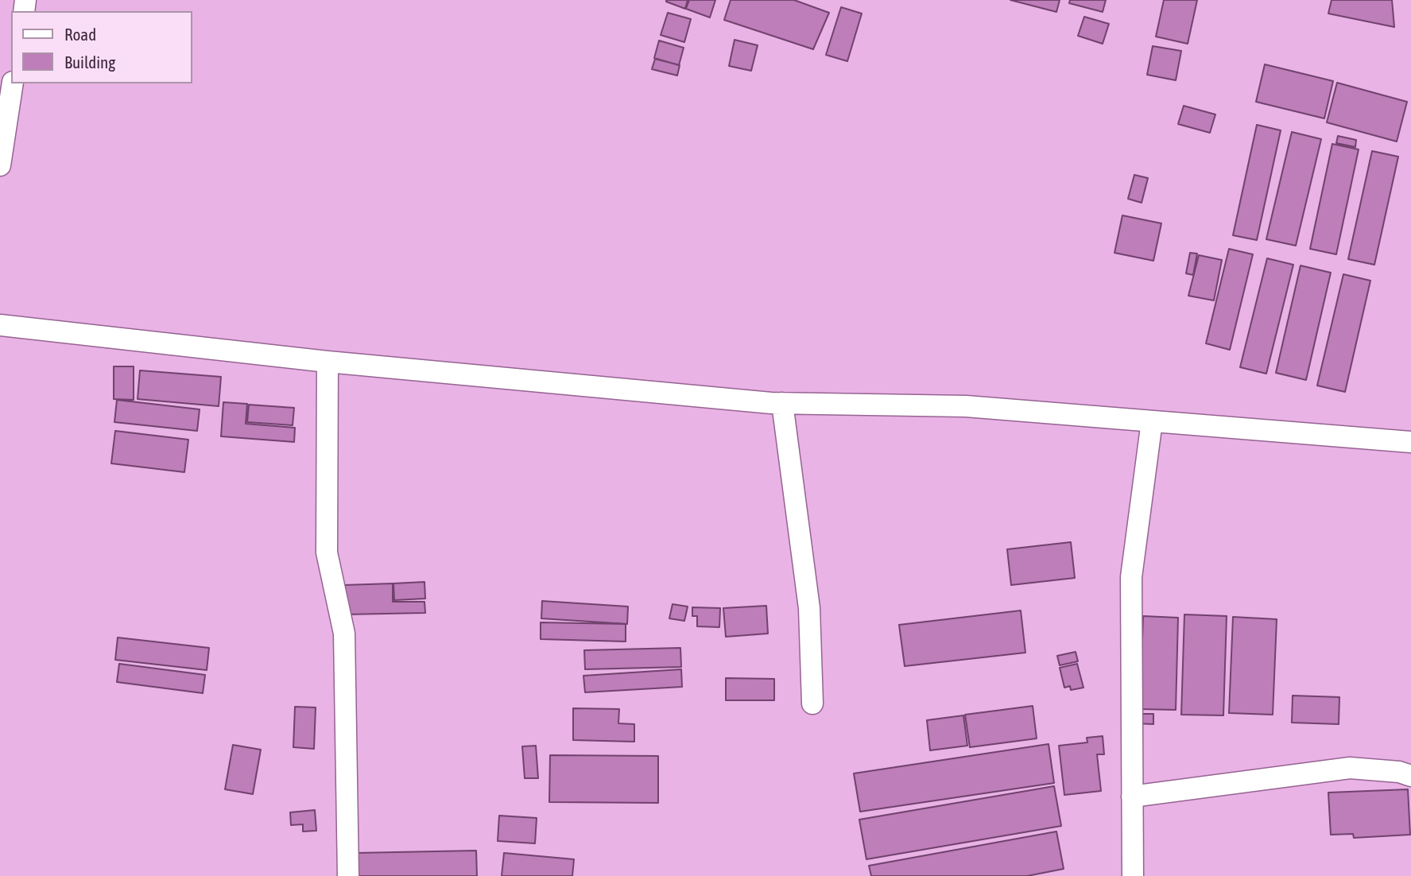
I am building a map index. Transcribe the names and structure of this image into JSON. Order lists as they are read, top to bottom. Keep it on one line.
{"legend":["Road","Building"]}
